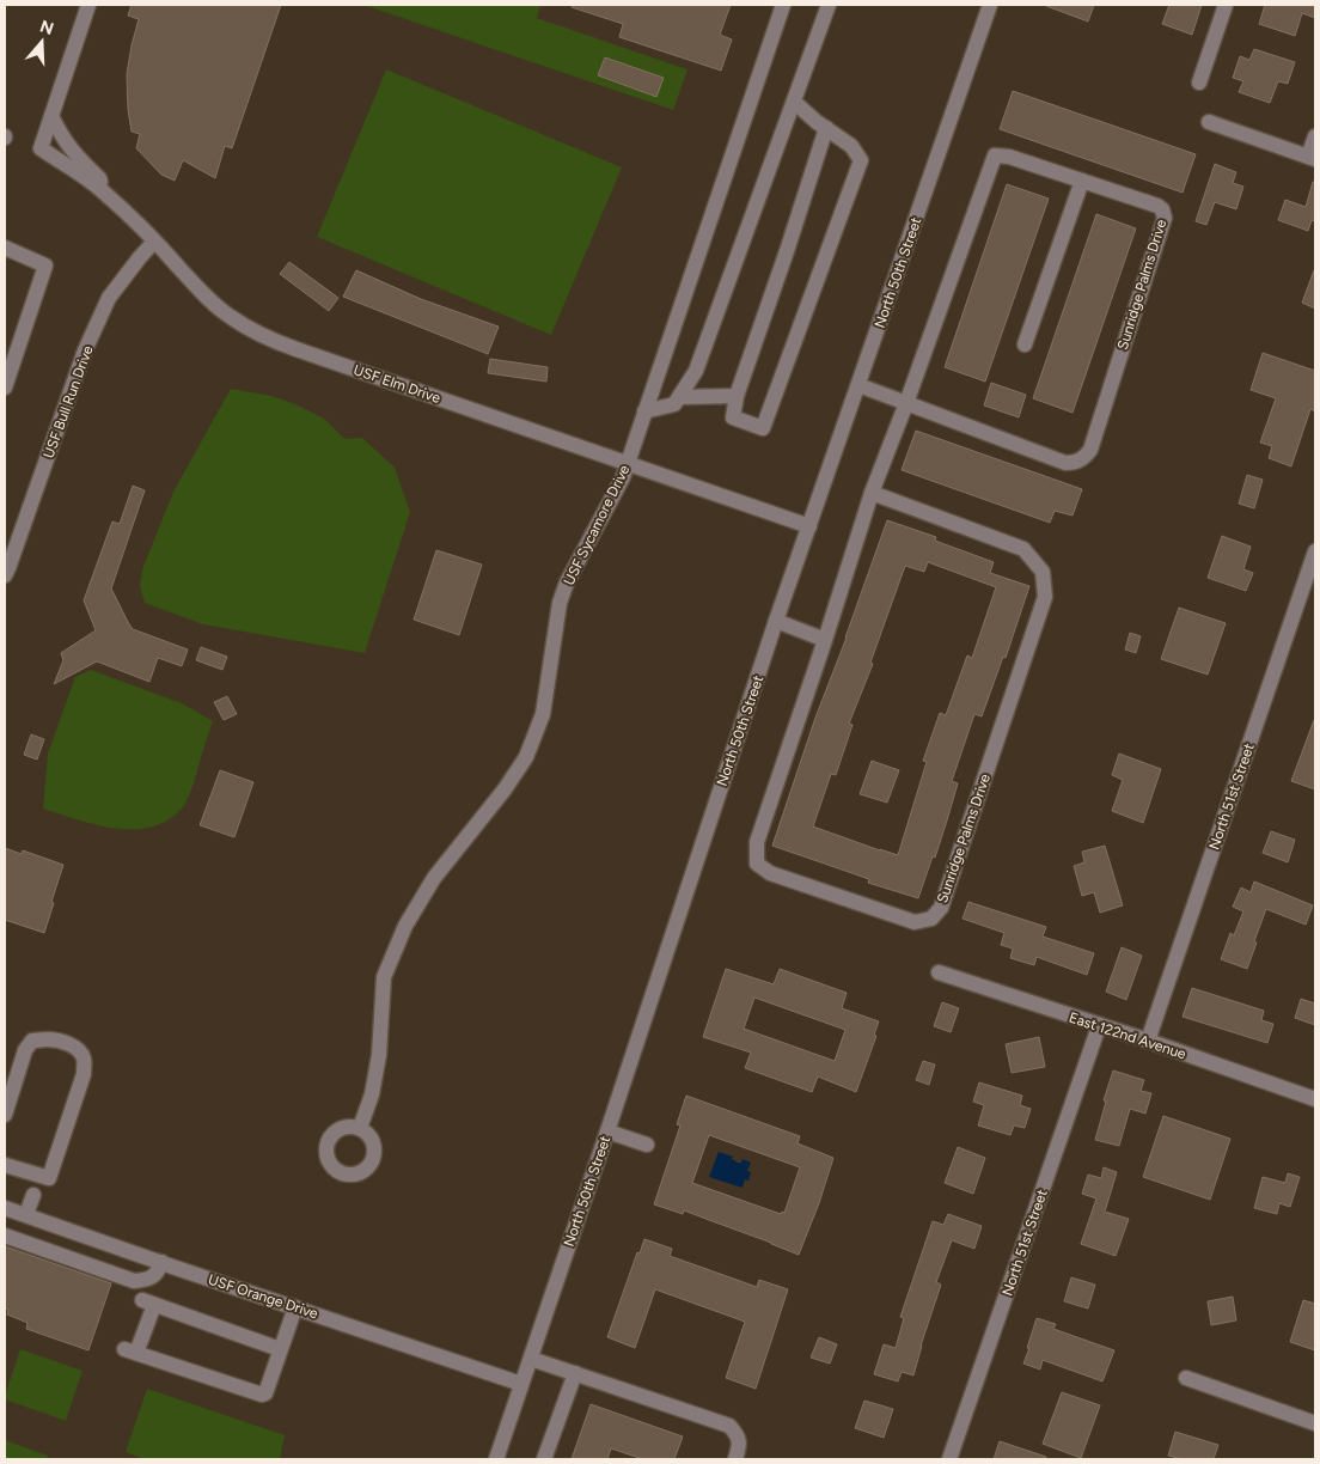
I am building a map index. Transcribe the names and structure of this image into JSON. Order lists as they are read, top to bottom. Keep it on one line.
{"streets":{"street":["North 50th Street","Sunridge Palms Drive","USF Elm Drive","USF Bull Run Drive","USF Sycamore Drive","North 51st Street","East 122nd Avenue","USF Orange Drive"]},"crossings":[["North 50th Street","USF Elm Drive"],["North 50th Street","USF Orange Drive"],["USF Elm Drive","USF Bull Run Drive"],["USF Elm Drive","USF Sycamore Drive"],["North 51st Street","East 122nd Avenue"]],"north":"top"}
